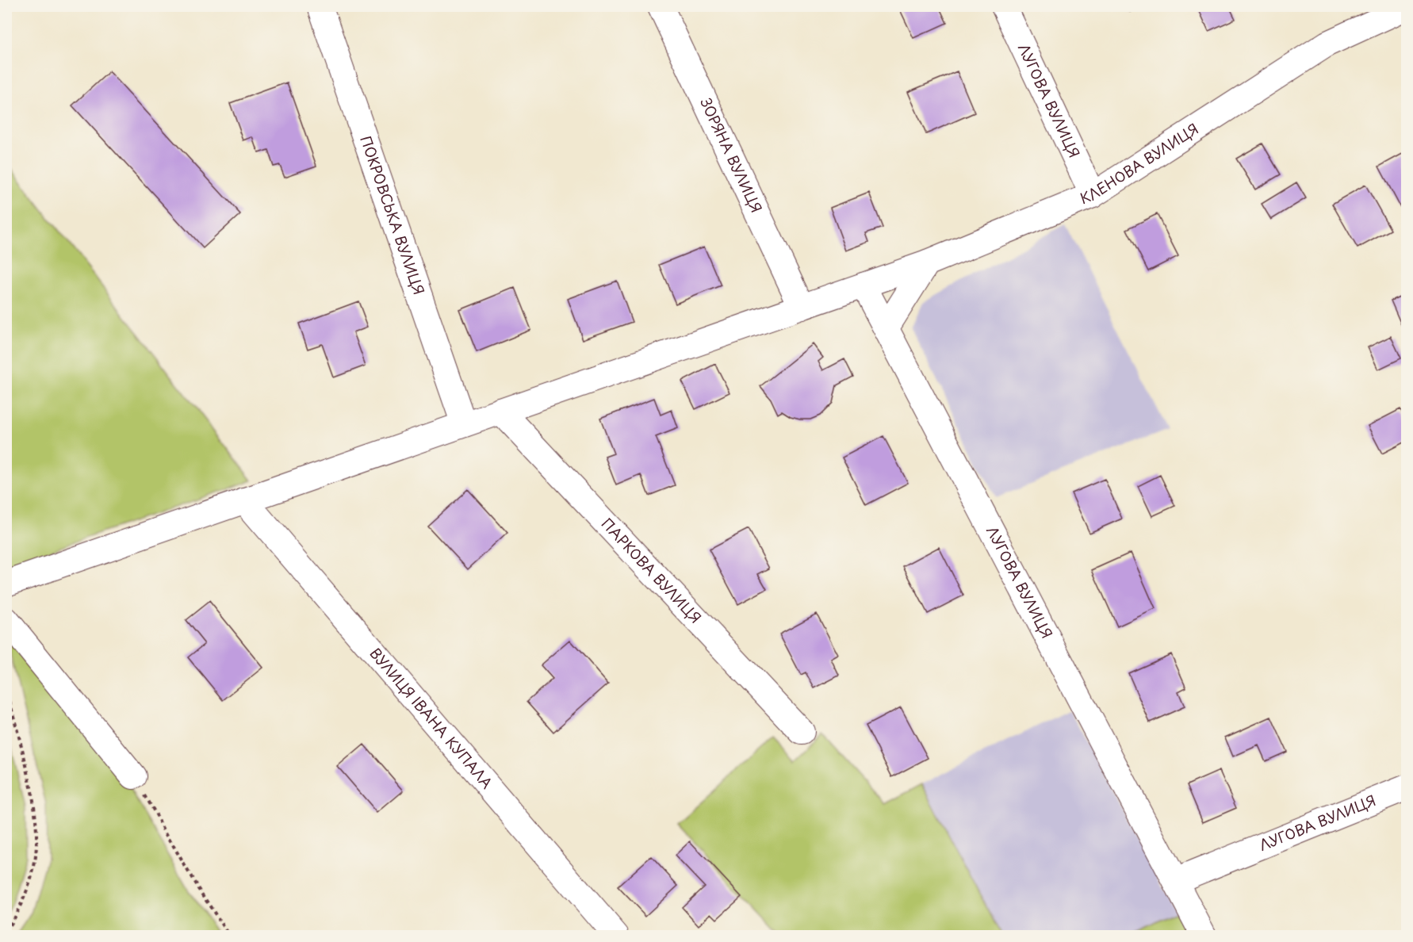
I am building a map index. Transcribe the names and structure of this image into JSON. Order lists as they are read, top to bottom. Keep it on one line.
{"streets":{"street":["ЛУГОВА ВУЛИЦЯ","ЗОРЯНА ВУЛИЦЯ","КЛЕНОВА ВУЛИЦЯ","ПОКРОВСЬКА ВУЛИЦЯ","ПАРКОВА ВУЛИЦЯ","ВУЛИЦЯ ІВАНА КУПАЛА"]},"crossings":[["ЛУГОВА ВУЛИЦЯ","КЛЕНОВА ВУЛИЦЯ"],["ЗОРЯНА ВУЛИЦЯ","КЛЕНОВА ВУЛИЦЯ"],["КЛЕНОВА ВУЛИЦЯ","ПОКРОВСЬКА ВУЛИЦЯ"],["КЛЕНОВА ВУЛИЦЯ","ПАРКОВА ВУЛИЦЯ"],["КЛЕНОВА ВУЛИЦЯ","ВУЛИЦЯ ІВАНА КУПАЛА"]]}
